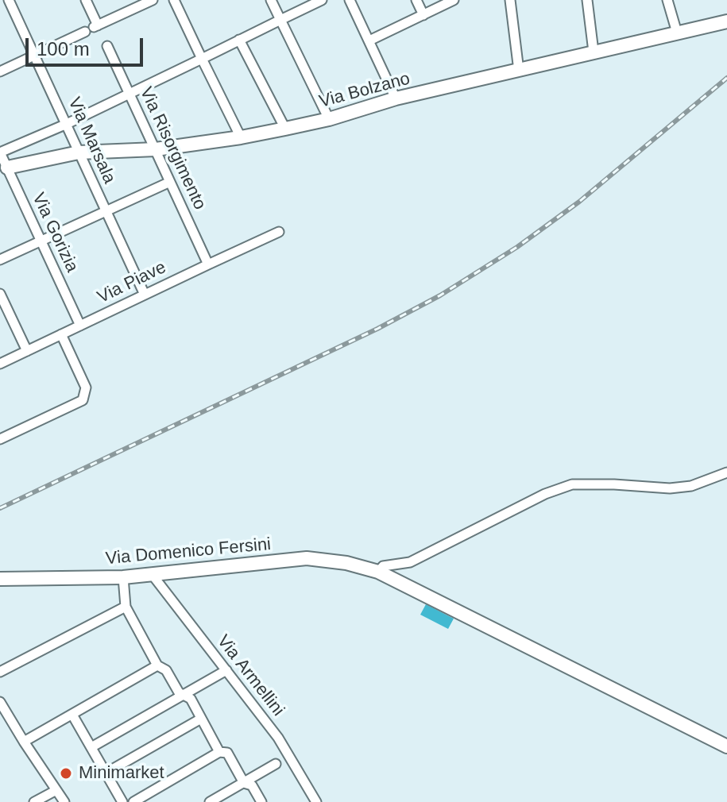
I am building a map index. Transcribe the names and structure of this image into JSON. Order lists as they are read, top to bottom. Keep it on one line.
{"streets":{"main road":["Via Bolzano","Via Domenico Fersini"],"street":["Via Marsala","Via Risorgimento","Via Gorizia","Via Piave","Via Armellini"]},"crossings":[["Via Bolzano","Via Marsala"],["Via Bolzano","Via Risorgimento"],["Via Bolzano","Via Gorizia"],["Via Marsala","Via Piave"],["Via Risorgimento","Via Piave"],["Via Gorizia","Via Piave"],["Via Domenico Fersini","Via Armellini"]],"places":["Minimarket"],"scale_bar":"100 m"}
